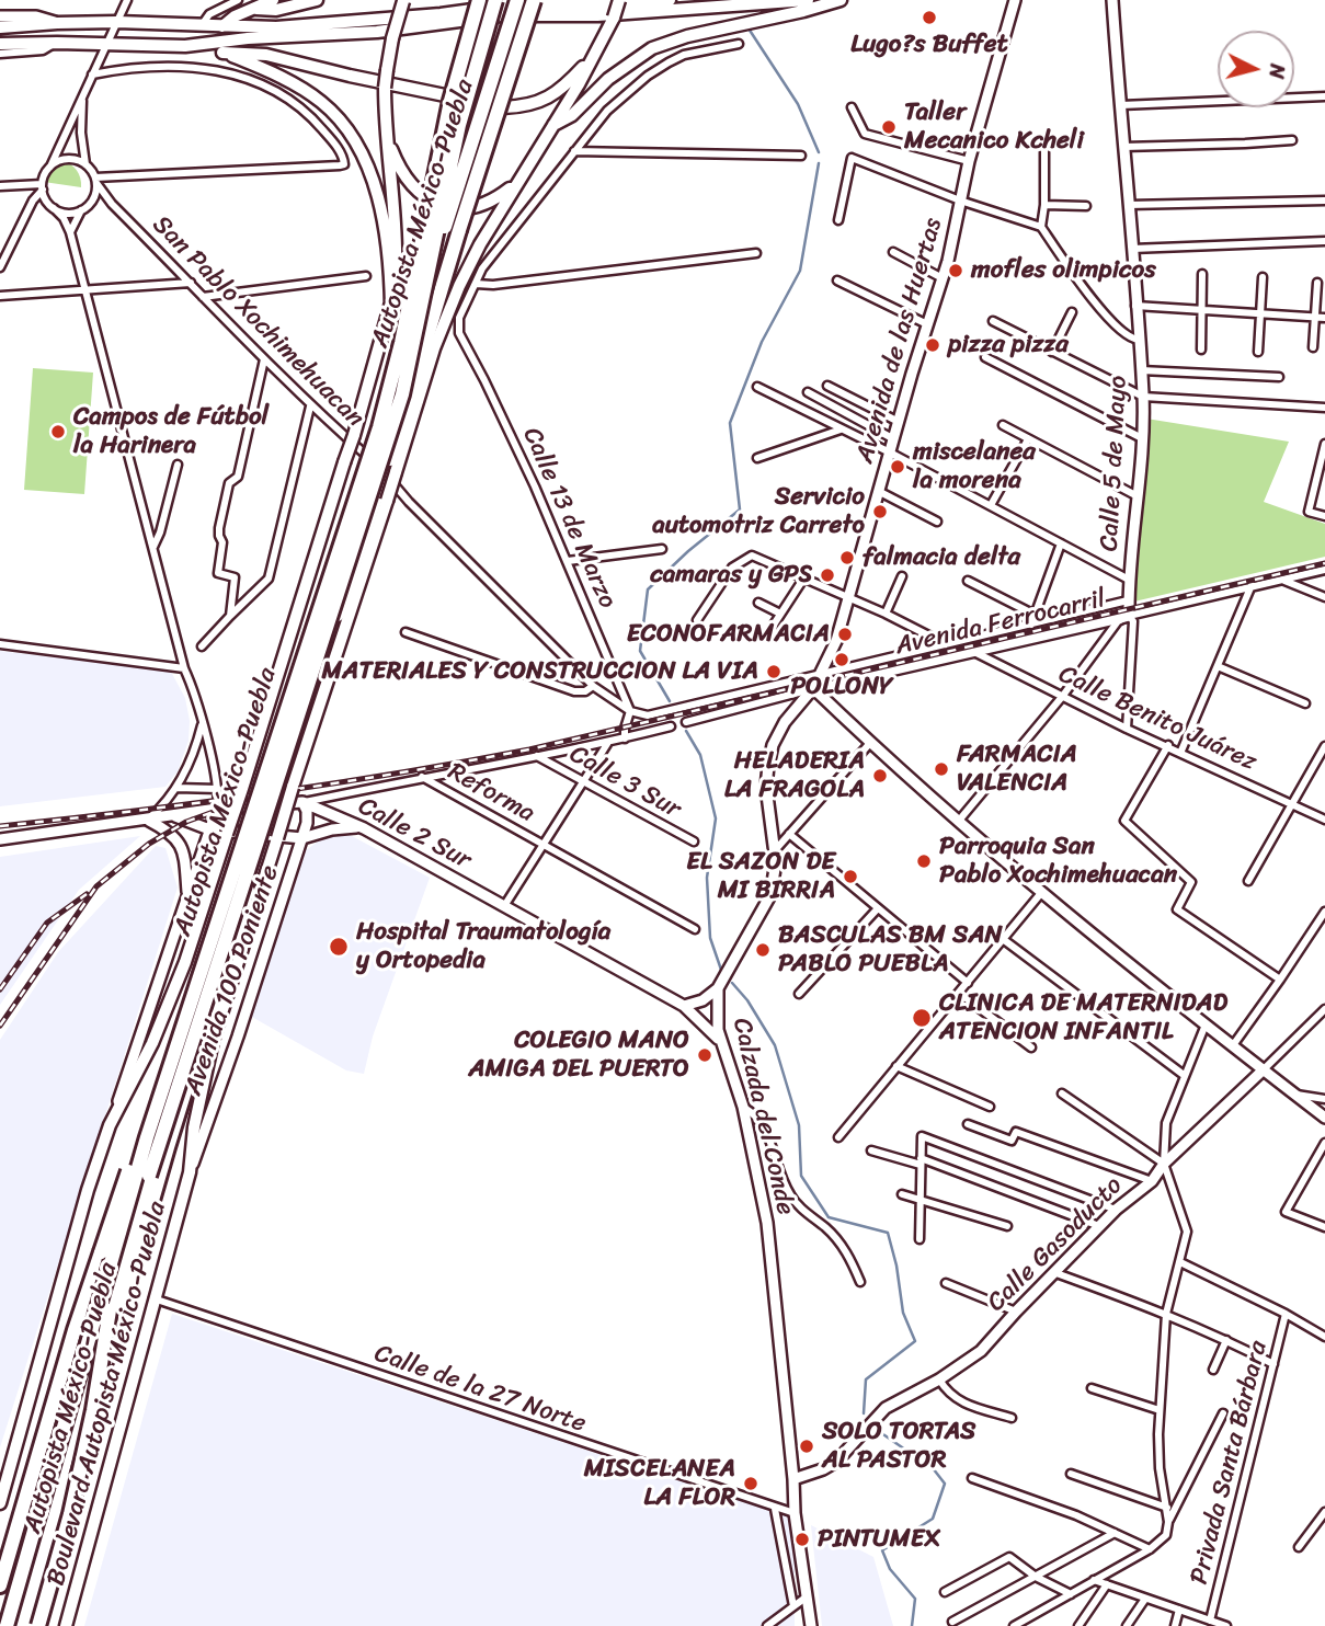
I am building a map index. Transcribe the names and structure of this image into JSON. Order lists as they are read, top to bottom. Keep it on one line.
{"streets":{"highway":["Autopista México-Puebla"],"main road":["Boulevard Autopista México-Puebla"],"street":["San Pablo Xochimehuacan","Avenida de las Huertas","Calle 5 de Mayo","Calle 13 de Marzo","Avenida Ferrocarril","Calle Benito Juárez","Calle 3 Sur","Reforma","Calle 2 Sur","Avenida 100 Poniente","Calzada del Conde","Calle Gasoducto","Calle de la 27 Norte","Privada Santa Bárbara"]},"crossings":[["Autopista México-Puebla","San Pablo Xochimehuacan"],["Autopista México-Puebla","Boulevard Autopista México-Puebla"],["San Pablo Xochimehuacan","Calle 13 de Marzo"],["Avenida de las Huertas","Avenida Ferrocarril"],["Avenida de las Huertas","Calzada del Conde"],["Calle 5 de Mayo","Avenida Ferrocarril"],["Avenida Ferrocarril","Calle Benito Juárez"],["Avenida Ferrocarril","Calzada del Conde"],["Calle 2 Sur","Avenida 100 Poniente"],["Calle 2 Sur","Calzada del Conde"],["Avenida 100 Poniente","Boulevard Autopista México-Puebla"],["Calzada del Conde","Calle Gasoducto"],["Calzada del Conde","Calle de la 27 Norte"],["Calle de la 27 Norte","Boulevard Autopista México-Puebla"]],"places":["Lugo?s Buffet","Taller Mecanico Kcheli","mofles olimpicos","pizza pizza","Campos de Fútbol la Harinera","miscelanea la morena","Servicio automotriz Carreto","falmacia delta","camaras y GPS","ECONOFARMACIA","POLLONY","MATERIALES Y CONSTRUCCION LA VIA","FARMACIA VALENCIA","HELADERIA LA FRAGOLA","Parroquia San Pablo Xochimehuacan","EL SAZON DE MI BIRRIA","Hospital Traumatología y Ortopedia","BASCULAS BM SAN PABLO PUEBLA","CLINICA DE MATERNIDAD ATENCION INFANTIL","COLEGIO MANO AMIGA DEL PUERTO","SOLO TORTAS AL PASTOR","MISCELANEA LA FLOR","PINTUMEX"],"north":"right"}
